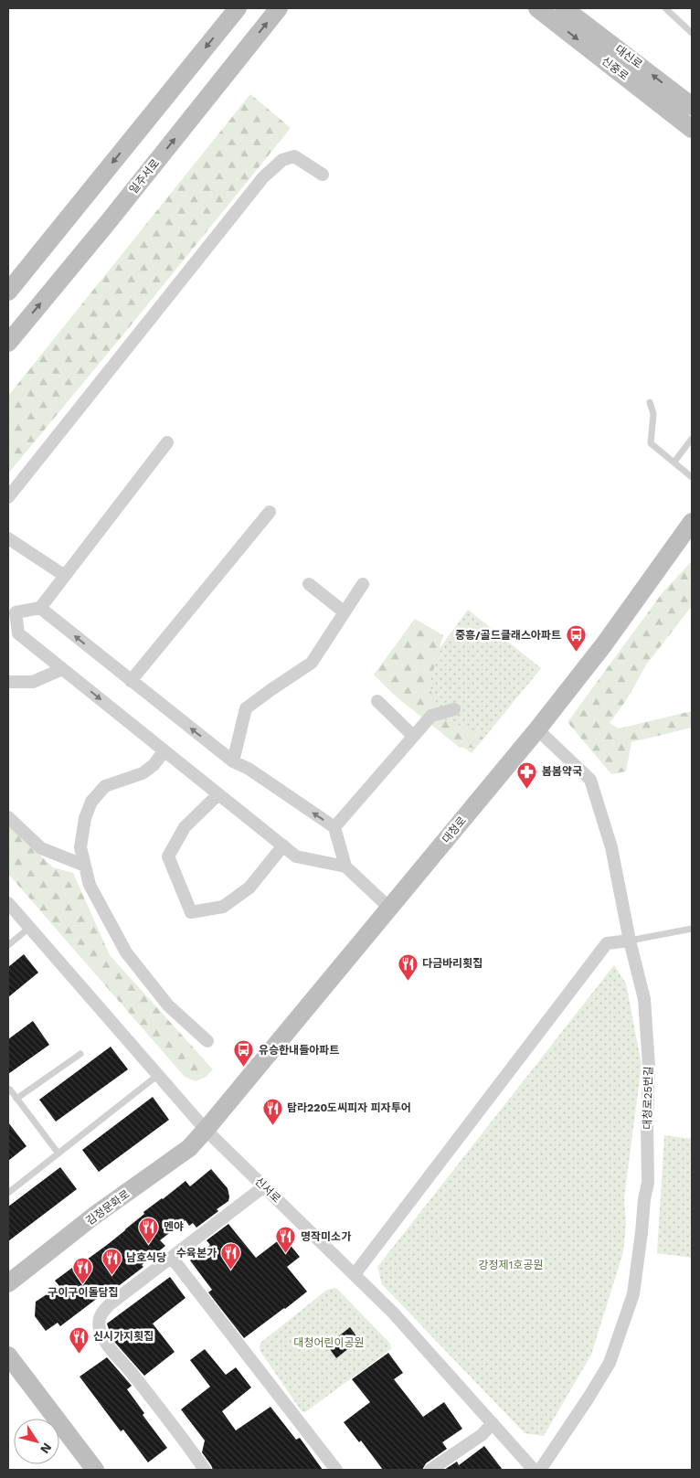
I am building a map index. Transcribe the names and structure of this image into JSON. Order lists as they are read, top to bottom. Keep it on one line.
{"streets":{"main road":["대신로","신중로","일주서로","대청로","김정문화로"],"street":["대청로25번길","신서로"]},"crossings":[["대청로","대청로25번길"],["대청로","신서로"],["대청로","김정문화로"],["신서로","김정문화로"]],"one_way":["대신로","신중로"],"parks":["강정제1호공원","대청어린이공원"],"places":{"bus stop":["중흥/골드클래스아파트","유승한내들아파트"],"pharmacy":["봄봄약국"],"restaurant":["다금바리횟집","탐라220도씨피자 피자투어","멘야","명작미소가","수육본가","남호식당","구이구이돌담집","신시가지횟집"]},"north":"bottom right"}
